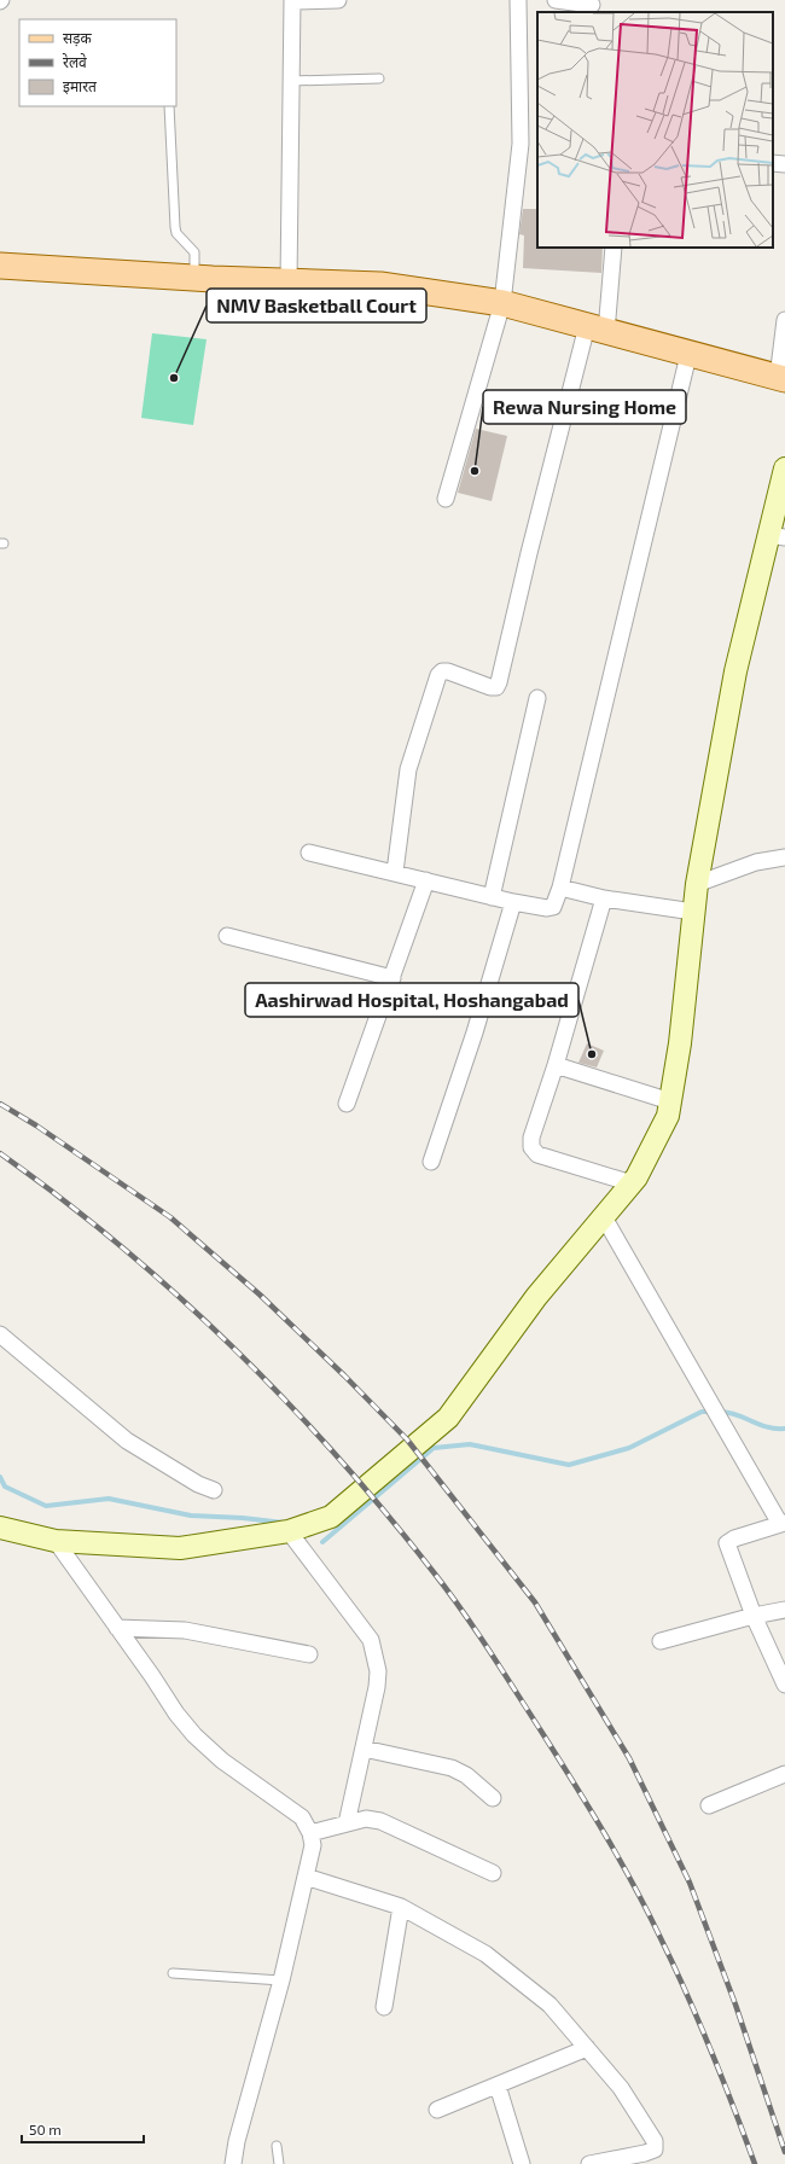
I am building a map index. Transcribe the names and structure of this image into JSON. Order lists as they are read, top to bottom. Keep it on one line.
{"places":["NMV Basketball Court","Rewa Nursing Home","Aashirwad Hospital, Hoshangabad"],"legend":["सड़क","रेलवे","इमारत"],"scale_bar":"50 m"}
